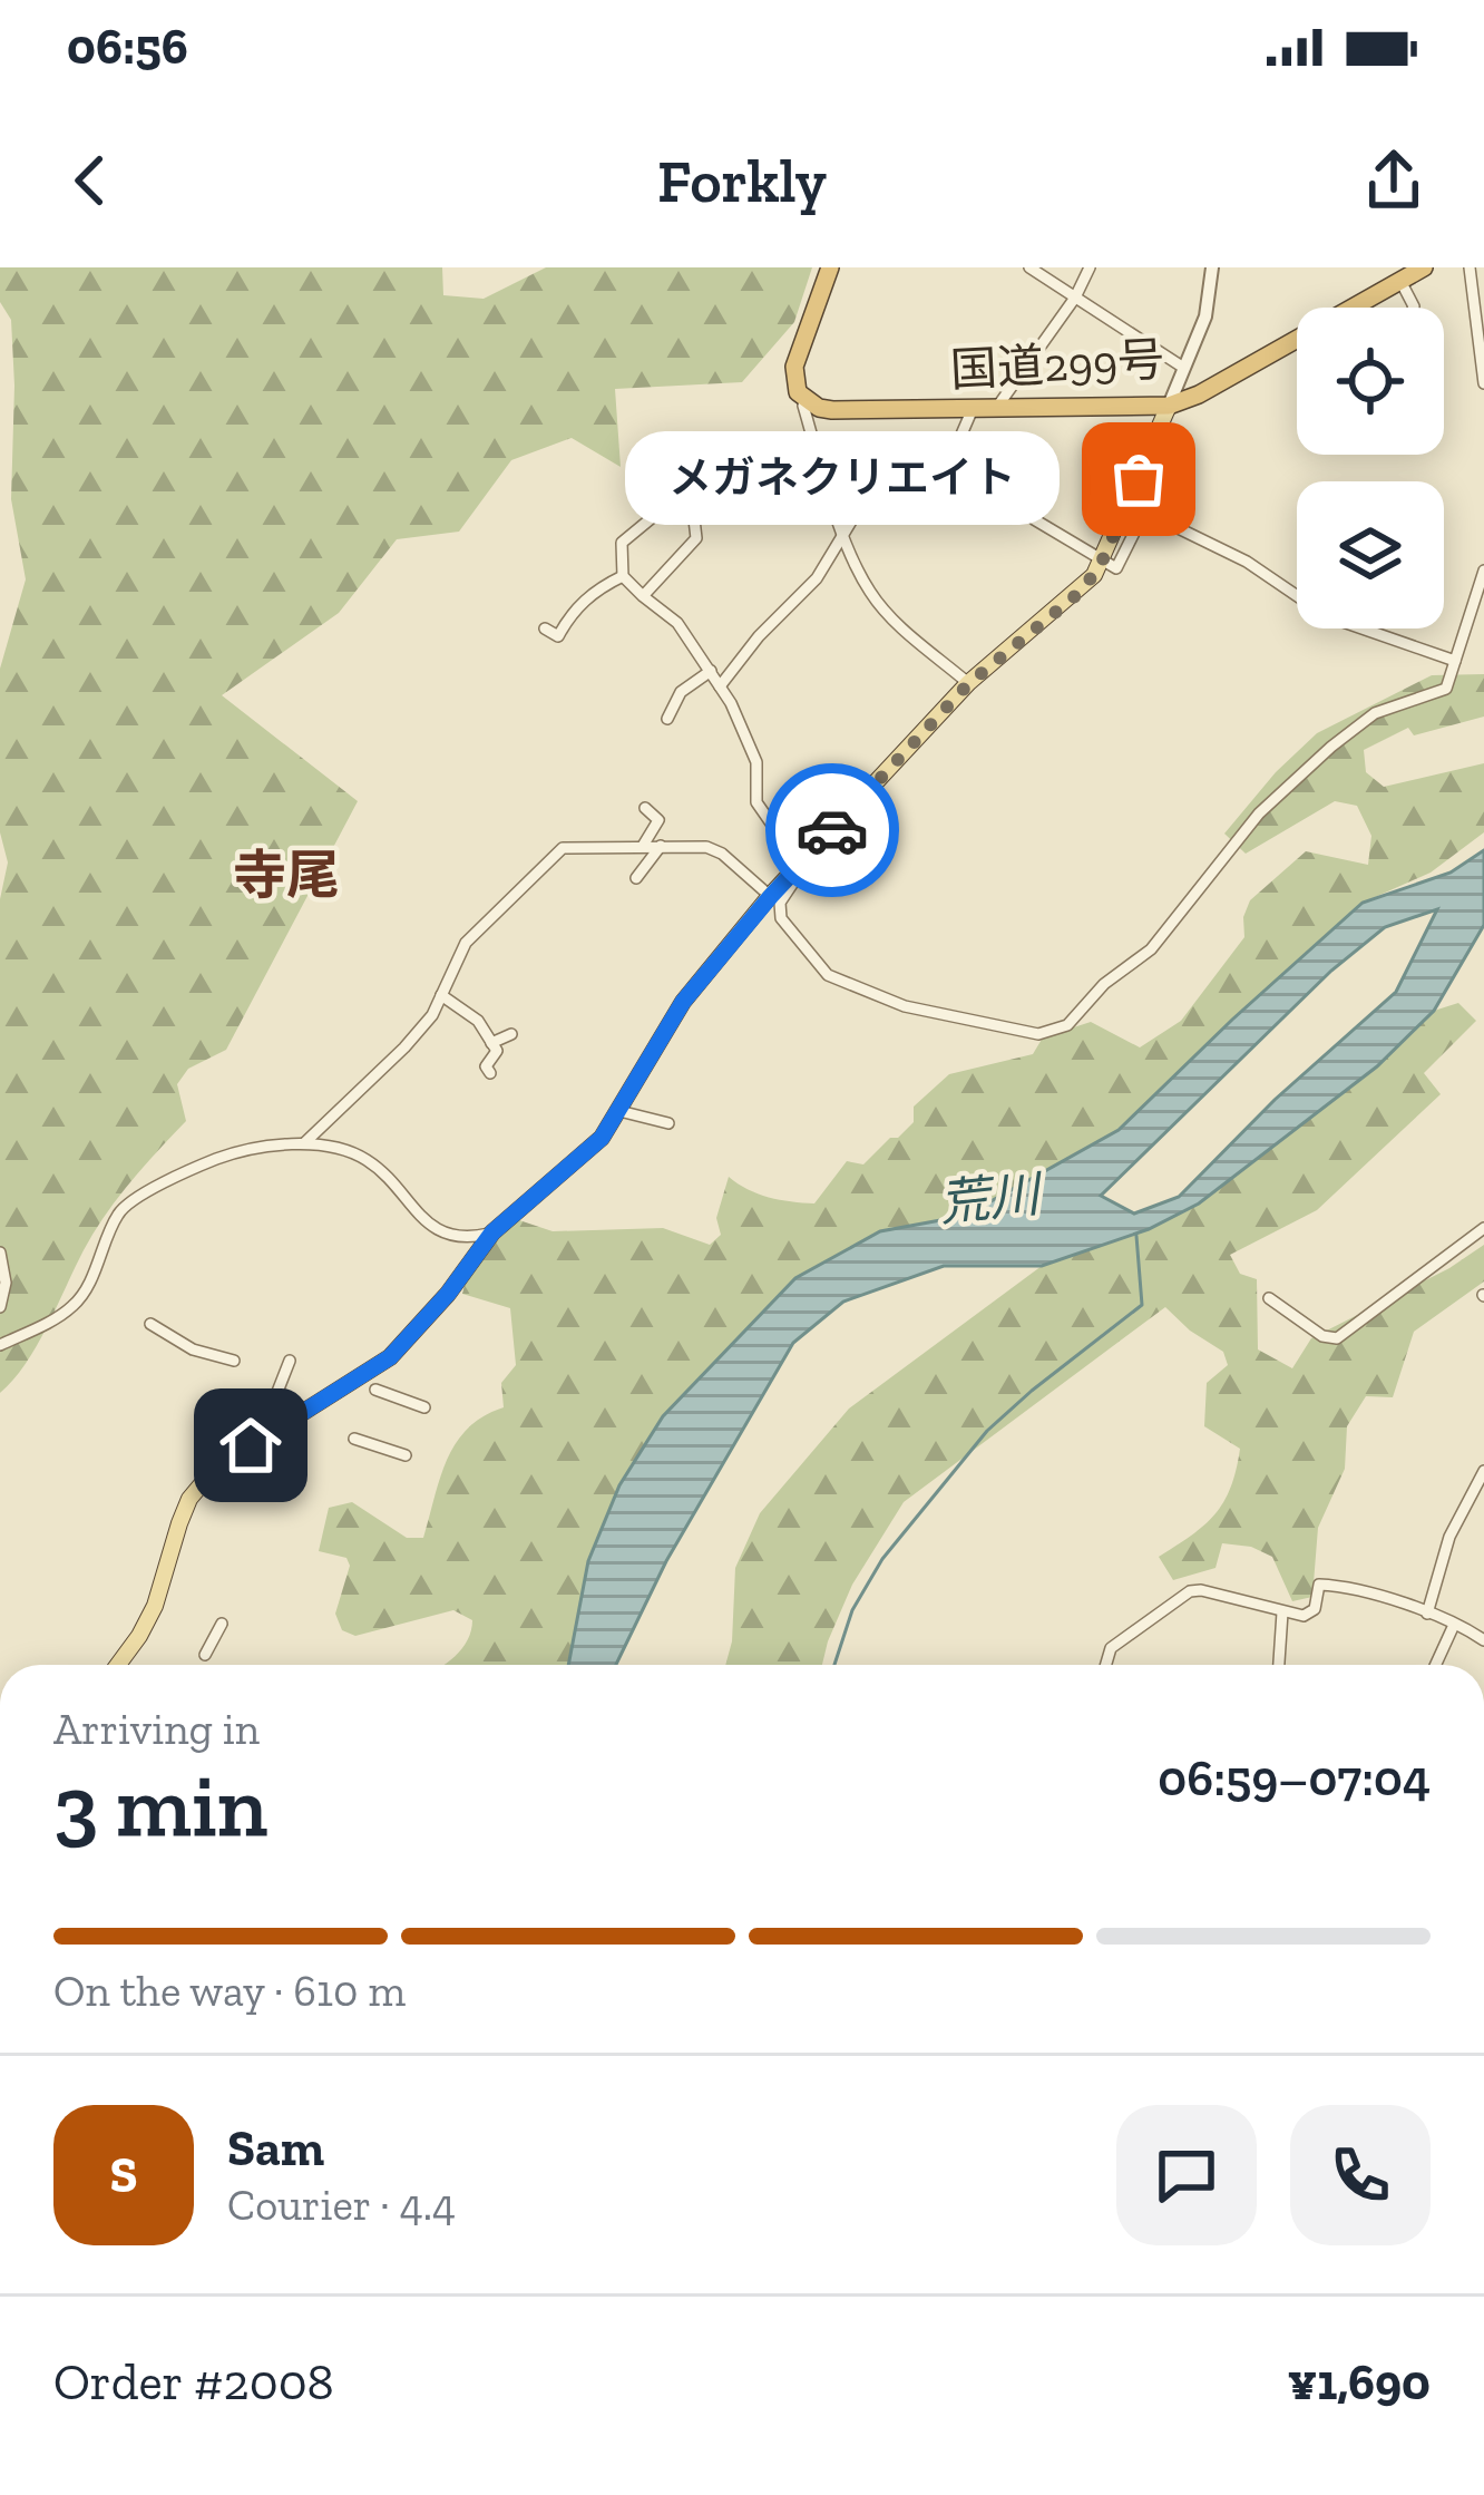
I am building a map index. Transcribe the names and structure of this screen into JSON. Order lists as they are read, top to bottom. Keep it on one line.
{"streets":{"highway":["国道299号"]},"districts":["寺尾"],"water":["荒川"],"places":["メガネクリエイト"],"page":{"status":"06:56","header":"Forkly","bubble":"メガネクリエイト","heading":["3 min","Arriving in","06:59–07:04"],"panel":["Sam","Courier · 4.4","Order #2008","¥1,690"],"bar":"On the way · 610 m","round":"S"}}
